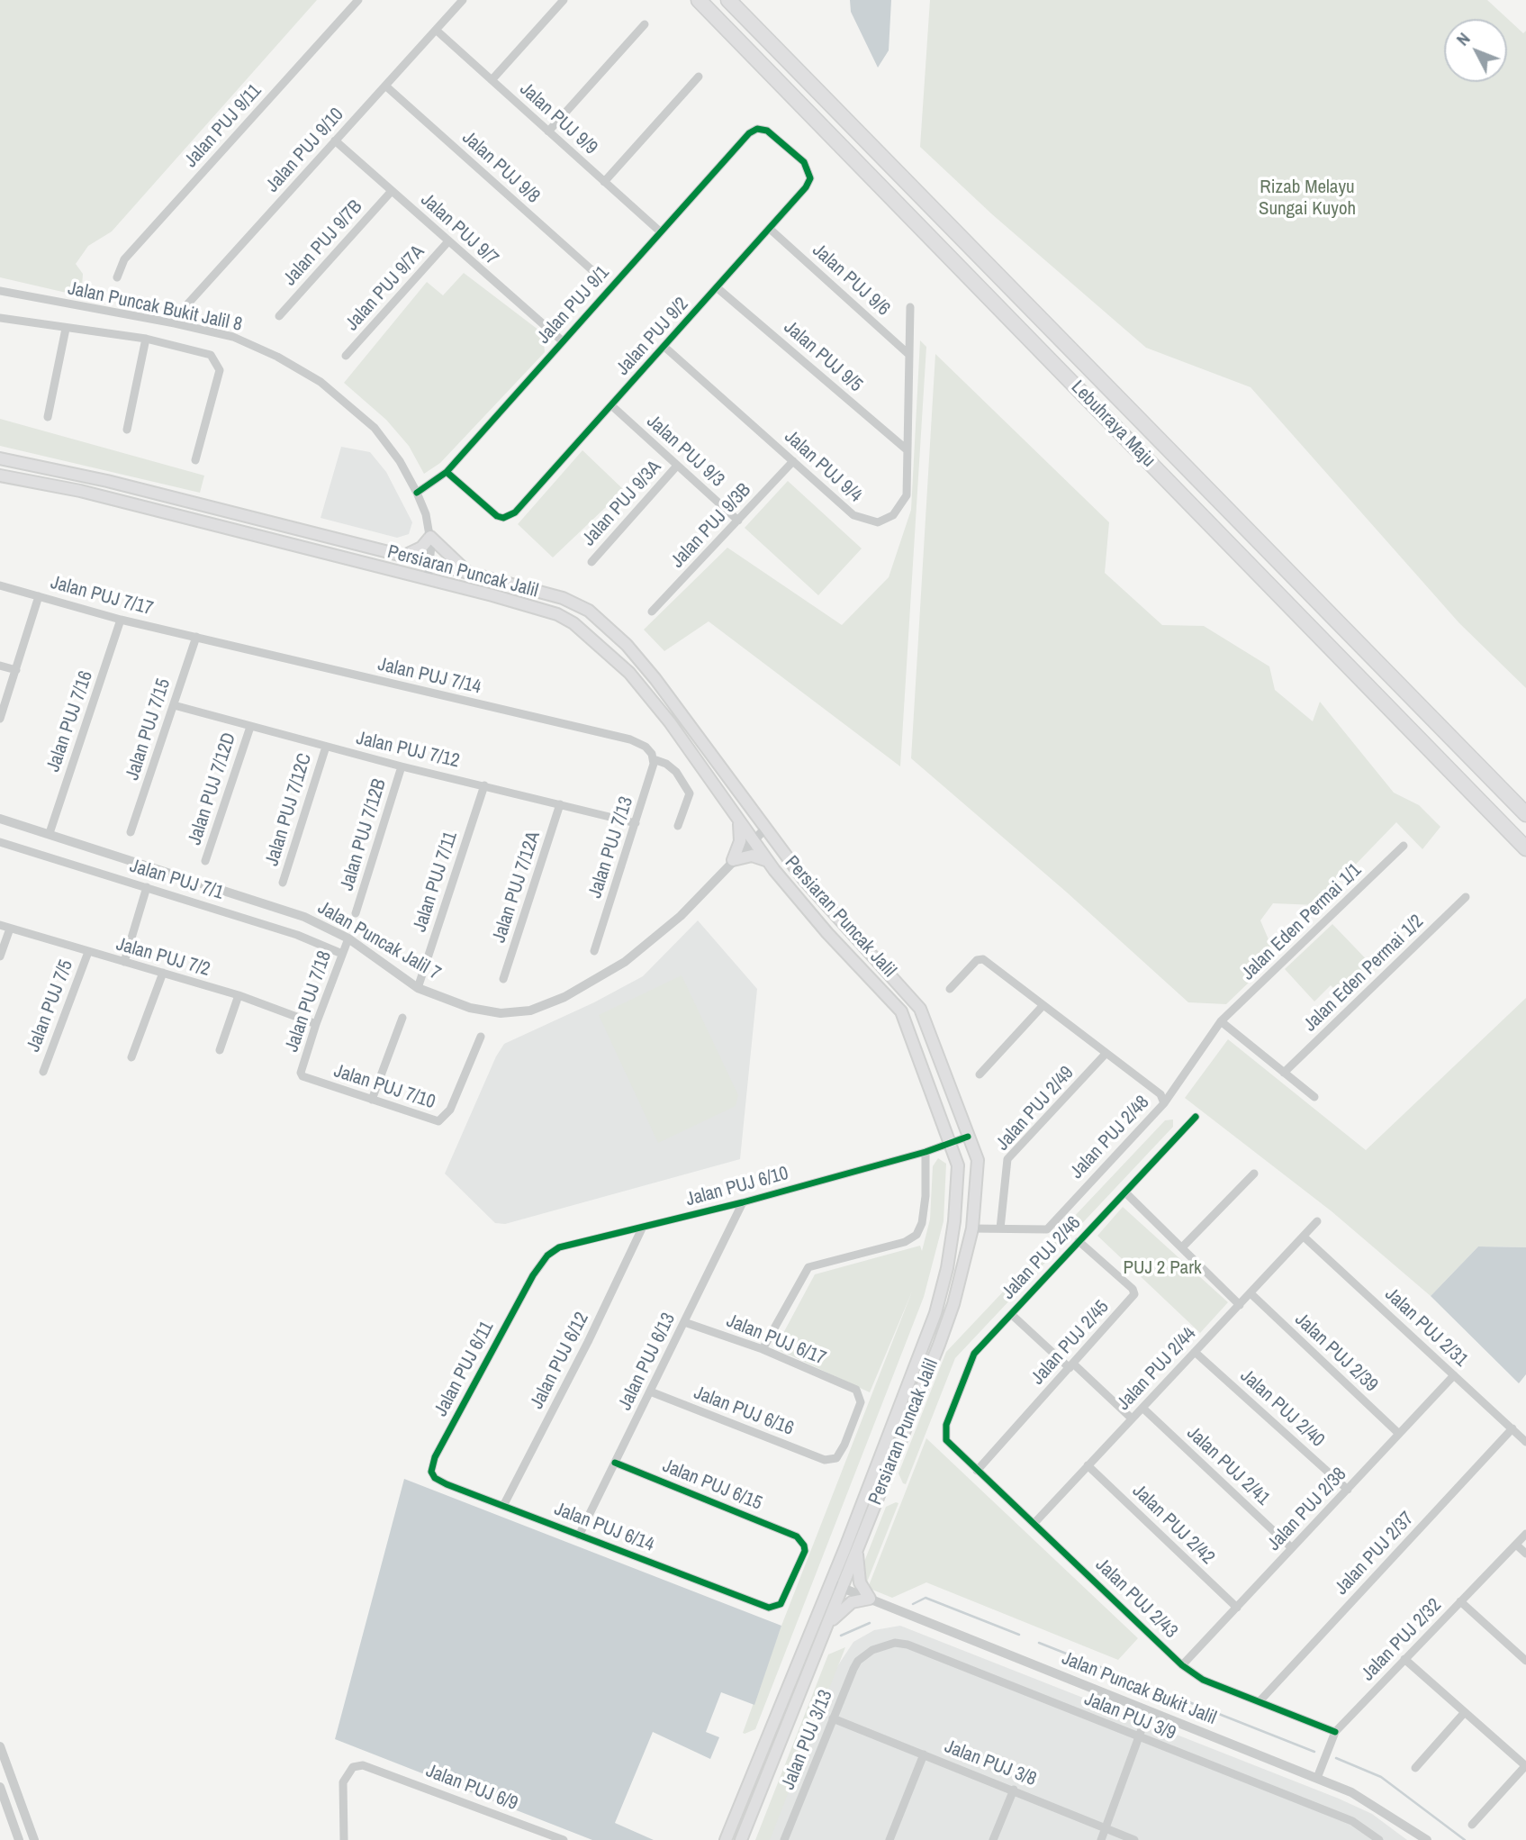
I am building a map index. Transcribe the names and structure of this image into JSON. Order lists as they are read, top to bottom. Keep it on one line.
{"streets":{"highway":["Lebuhraya Maju"],"main road":["Persiaran Puncak Jalil"],"street":["Jalan PUJ 9/9","Jalan PUJ 9/11","Jalan PUJ 9/10","Jalan PUJ 9/8","Jalan PUJ 9/7","Jalan PUJ 9/7B","Jalan PUJ 9/6","Jalan PUJ 9/7A","Jalan PUJ 9/1","Jalan Puncak Bukit Jalil 8","Jalan PUJ 9/2","Jalan PUJ 9/5","Jalan PUJ 9/3","Jalan PUJ 9/4","Jalan PUJ 9/3A","Jalan PUJ 9/3B","Jalan PUJ 7/17","Jalan PUJ 7/14","Jalan PUJ 7/16","Jalan PUJ 7/15","Jalan PUJ 7/12","Jalan PUJ 7/12D","Jalan PUJ 7/12C","Jalan PUJ 7/12B","Jalan PUJ 7/13","Jalan PUJ 7/1","Jalan PUJ 7/11","Jalan PUJ 7/12A","Jalan Eden Permai 1/1","Jalan Puncak Jalil 7","Jalan PUJ 7/2","Jalan Eden Permai 1/2","Jalan PUJ 7/18","Jalan PUJ 7/5","Jalan PUJ 7/10","Jalan PUJ 2/49","Jalan PUJ 2/48","Jalan PUJ 6/10","Jalan PUJ 2/46","Jalan PUJ 2/31","Jalan PUJ 6/17","Jalan PUJ 2/45","Jalan PUJ 2/39","Jalan PUJ 6/12","Jalan PUJ 6/13","Jalan PUJ 6/11","Jalan PUJ 2/44","Jalan PUJ 2/40","Jalan PUJ 6/16","Jalan PUJ 2/41","Jalan PUJ 6/15","Jalan PUJ 2/38","Jalan PUJ 2/42","Jalan PUJ 6/14","Jalan PUJ 2/37","Jalan PUJ 2/43","Jalan PUJ 2/32","Jalan Puncak Bukit Jalil","Jalan PUJ 3/9","Jalan PUJ 3/13","Jalan PUJ 3/8","Jalan PUJ 6/9"]},"crossings":[["Jalan PUJ 9/9","Jalan PUJ 9/10"],["Jalan PUJ 9/9","Jalan PUJ 9/1"],["Jalan PUJ 9/10","Jalan PUJ 9/8"],["Jalan PUJ 9/10","Jalan PUJ 9/7"],["Jalan PUJ 9/10","Jalan Puncak Bukit Jalil 8"],["Jalan PUJ 9/7","Jalan PUJ 9/7B"],["Jalan PUJ 9/7","Jalan PUJ 9/7A"],["Jalan PUJ 9/7","Jalan PUJ 9/1"],["Jalan PUJ 9/6","Jalan PUJ 9/2"],["Jalan PUJ 9/6","Jalan PUJ 9/4"],["Jalan PUJ 9/1","Jalan Puncak Bukit Jalil 8"],["Jalan PUJ 9/1","Jalan PUJ 9/2"],["Jalan Puncak Bukit Jalil 8","Persiaran Puncak Jalil"],["Jalan PUJ 9/2","Jalan PUJ 9/5"],["Jalan PUJ 9/2","Jalan PUJ 9/3"],["Jalan PUJ 9/2","Jalan PUJ 9/4"],["Jalan PUJ 9/5","Jalan PUJ 9/4"],["Jalan PUJ 9/3","Jalan PUJ 9/3A"],["Jalan PUJ 9/3","Jalan PUJ 9/3B"],["Jalan PUJ 9/4","Jalan PUJ 9/3B"],["Persiaran Puncak Jalil","Jalan Puncak Jalil 7"],["Persiaran Puncak Jalil","Jalan PUJ 2/48"],["Persiaran Puncak Jalil","Jalan PUJ 6/10"],["Persiaran Puncak Jalil","Jalan Puncak Bukit Jalil"],["Jalan PUJ 7/17","Jalan PUJ 7/14"],["Jalan PUJ 7/17","Jalan PUJ 7/16"],["Jalan PUJ 7/17","Jalan PUJ 7/15"],["Jalan PUJ 7/14","Jalan PUJ 7/15"],["Jalan PUJ 7/14","Jalan PUJ 7/13"],["Jalan PUJ 7/16","Jalan Puncak Jalil 7"],["Jalan PUJ 7/15","Jalan PUJ 7/12"],["Jalan PUJ 7/12","Jalan PUJ 7/12D"],["Jalan PUJ 7/12","Jalan PUJ 7/12C"],["Jalan PUJ 7/12","Jalan PUJ 7/12B"],["Jalan PUJ 7/12","Jalan PUJ 7/13"],["Jalan PUJ 7/12","Jalan PUJ 7/11"],["Jalan PUJ 7/12","Jalan PUJ 7/12A"],["Jalan PUJ 7/1","Jalan PUJ 7/18"],["Jalan PUJ 7/11","Jalan Puncak Jalil 7"],["Jalan Eden Permai 1/1","Jalan PUJ 2/48"],["Jalan Puncak Jalil 7","Jalan PUJ 7/18"],["Jalan PUJ 7/2","Jalan PUJ 7/18"],["Jalan PUJ 7/2","Jalan PUJ 7/5"],["Jalan PUJ 7/18","Jalan PUJ 7/10"],["Jalan PUJ 2/49","Jalan PUJ 2/48"],["Jalan PUJ 6/10","Jalan PUJ 6/12"],["Jalan PUJ 6/10","Jalan PUJ 6/13"],["Jalan PUJ 6/10","Jalan PUJ 6/11"],["Jalan PUJ 2/46","Jalan PUJ 2/45"],["Jalan PUJ 2/46","Jalan PUJ 2/43"],["Jalan PUJ 2/31","Jalan PUJ 2/44"],["Jalan PUJ 2/31","Jalan PUJ 2/38"],["Jalan PUJ 2/31","Jalan PUJ 2/37"],["Jalan PUJ 6/17","Jalan PUJ 6/13"],["Jalan PUJ 6/17","Jalan PUJ 6/16"],["Jalan PUJ 2/45","Jalan PUJ 2/43"],["Jalan PUJ 2/39","Jalan PUJ 2/44"],["Jalan PUJ 2/39","Jalan PUJ 2/38"],["Jalan PUJ 6/12","Jalan PUJ 6/14"],["Jalan PUJ 6/13","Jalan PUJ 6/16"],["Jalan PUJ 6/13","Jalan PUJ 6/15"],["Jalan PUJ 6/13","Jalan PUJ 6/14"],["Jalan PUJ 6/11","Jalan PUJ 6/14"],["Jalan PUJ 2/44","Jalan PUJ 2/40"],["Jalan PUJ 2/44","Jalan PUJ 2/41"],["Jalan PUJ 2/44","Jalan PUJ 2/42"],["Jalan PUJ 2/44","Jalan PUJ 2/43"],["Jalan PUJ 2/40","Jalan PUJ 2/38"],["Jalan PUJ 2/41","Jalan PUJ 2/38"],["Jalan PUJ 6/15","Jalan PUJ 6/14"],["Jalan PUJ 2/38","Jalan PUJ 2/42"],["Jalan PUJ 2/38","Jalan PUJ 2/43"],["Jalan PUJ 2/37","Jalan PUJ 2/43"],["Jalan PUJ 2/43","Jalan PUJ 2/32"],["Jalan PUJ 2/32","Jalan Puncak Bukit Jalil"],["Jalan PUJ 3/9","Jalan PUJ 3/13"],["Jalan PUJ 3/13","Jalan PUJ 3/8"]],"parks":["Rizab Melayu Sungai Kuyoh","PUJ 2 Park"],"north":"top left"}
